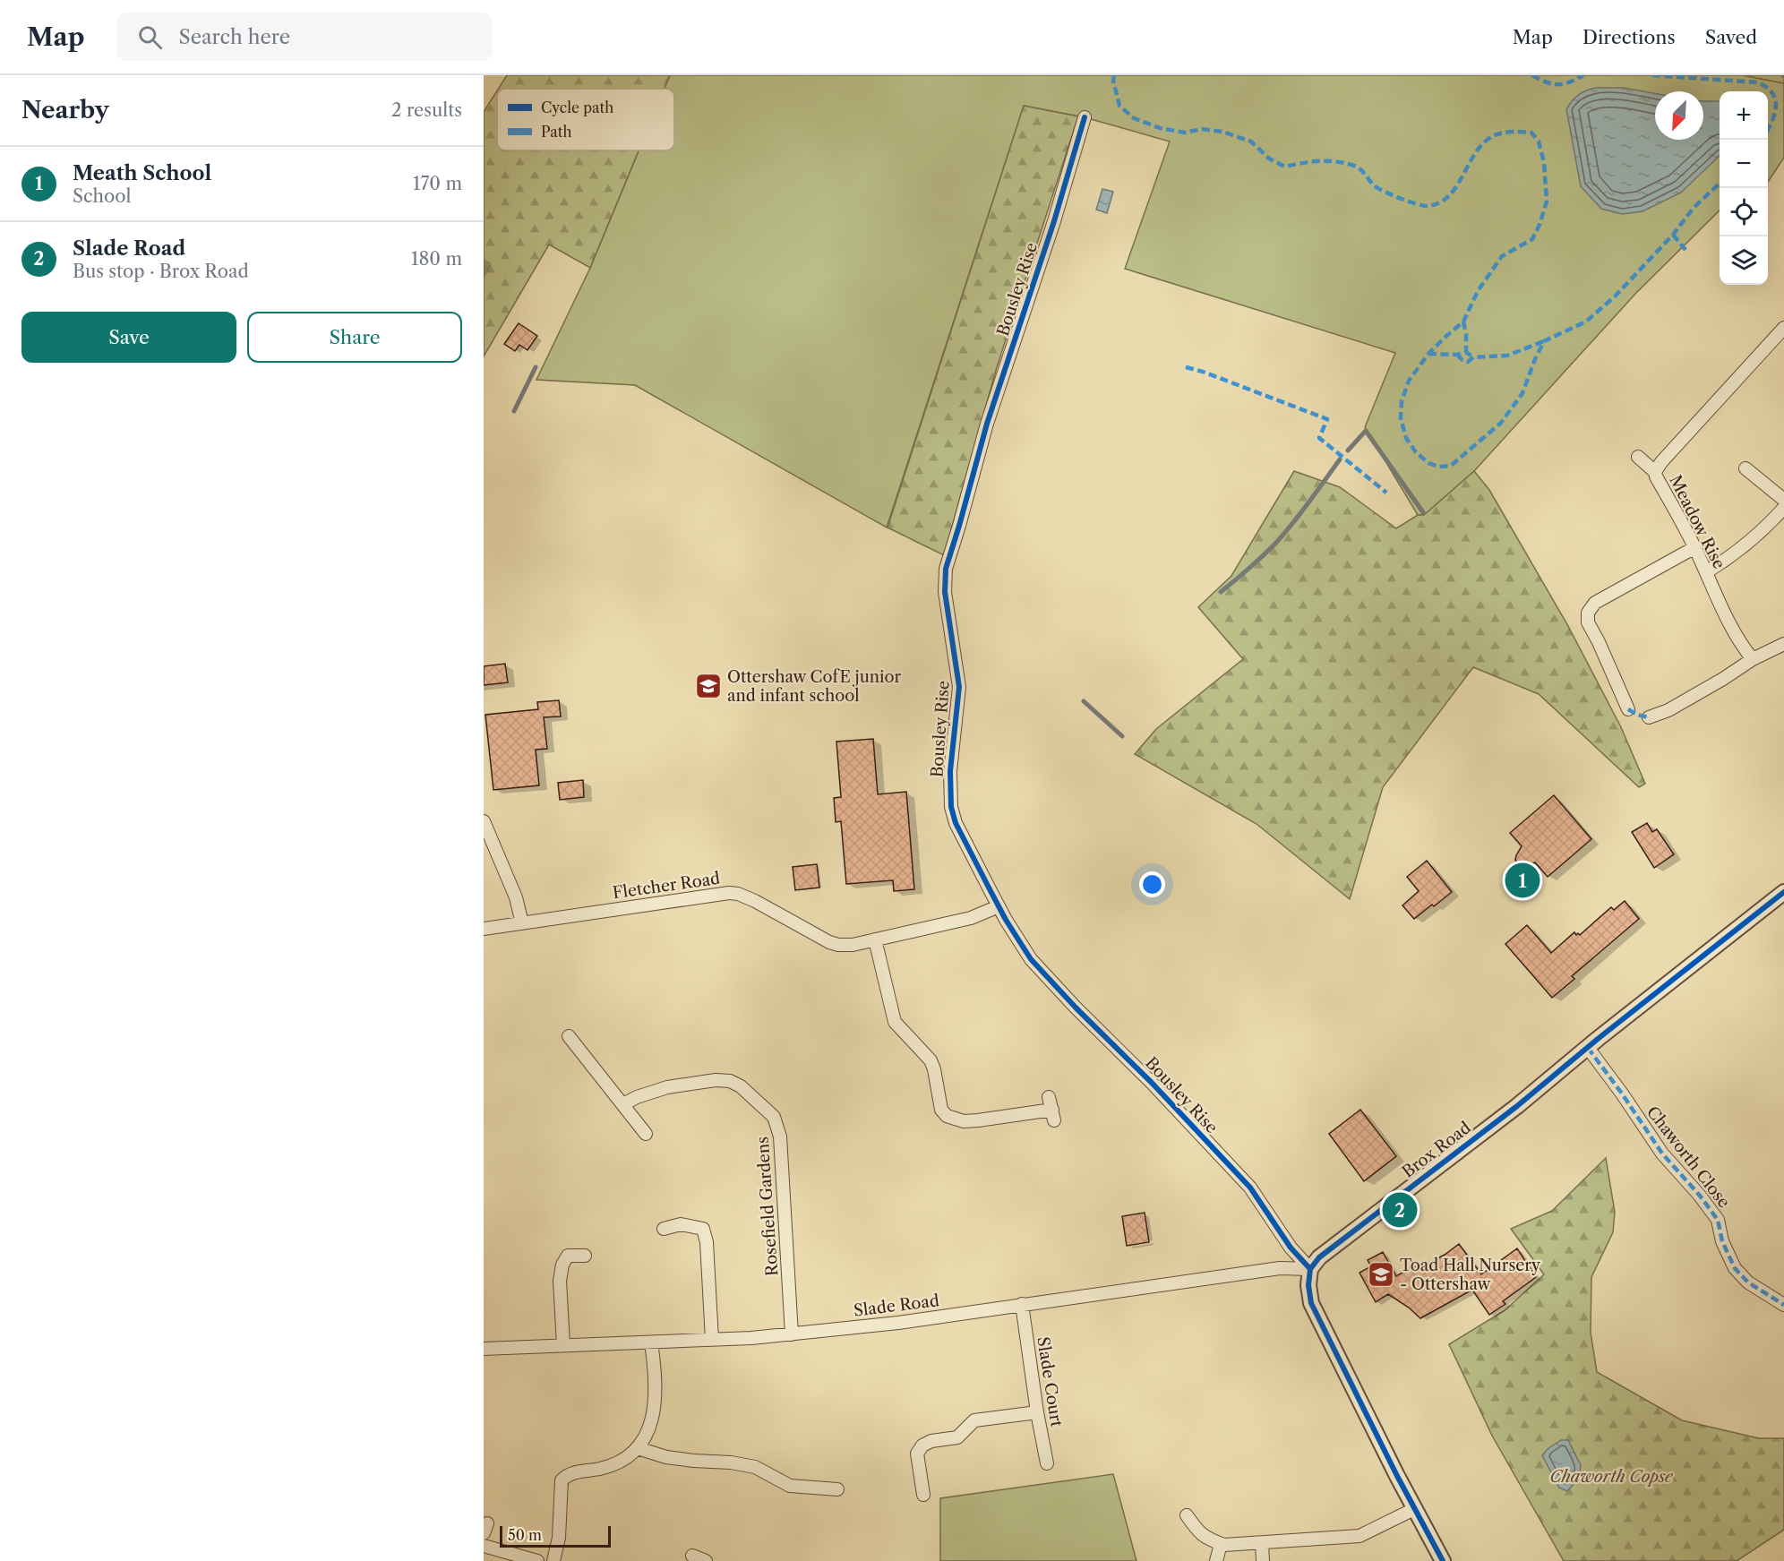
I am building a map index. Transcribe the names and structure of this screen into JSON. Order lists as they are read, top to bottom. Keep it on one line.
{"streets":{"street":["Bousley Rise","Meadow Rise","Fletcher Road","Brox Road","Chaworth Close","Rosefield Gardens","Slade Road","Slade Court"]},"crossings":[["Bousley Rise","Fletcher Road"],["Bousley Rise","Brox Road"],["Bousley Rise","Slade Road"],["Brox Road","Chaworth Close"],["Brox Road","Slade Road"],["Rosefield Gardens","Slade Road"],["Slade Road","Slade Court"]],"parks":["Chaworth Copse"],"places":{"school or university":["Ottershaw CofE junior and infant school","Toad Hall Nursery - Ottershaw"]},"legend":["Cycle path","Path"],"scale_bar":"50 m","north":"bottom left","page":{"header":"Map","search":"Search here","nav":["Map","Directions","Saved"],"heading":["Nearby","2 results"],"map_buttons":["+","−"],"list":[{"mark":"1","name":"Meath School","note":"School","value":"170 m"},{"mark":"2","name":"Slade Road","note":"Bus stop · Brox Road","value":"180 m"}],"buttons":["Save","Share"],"pins":["1","2"],"scale":"50 m"}}
